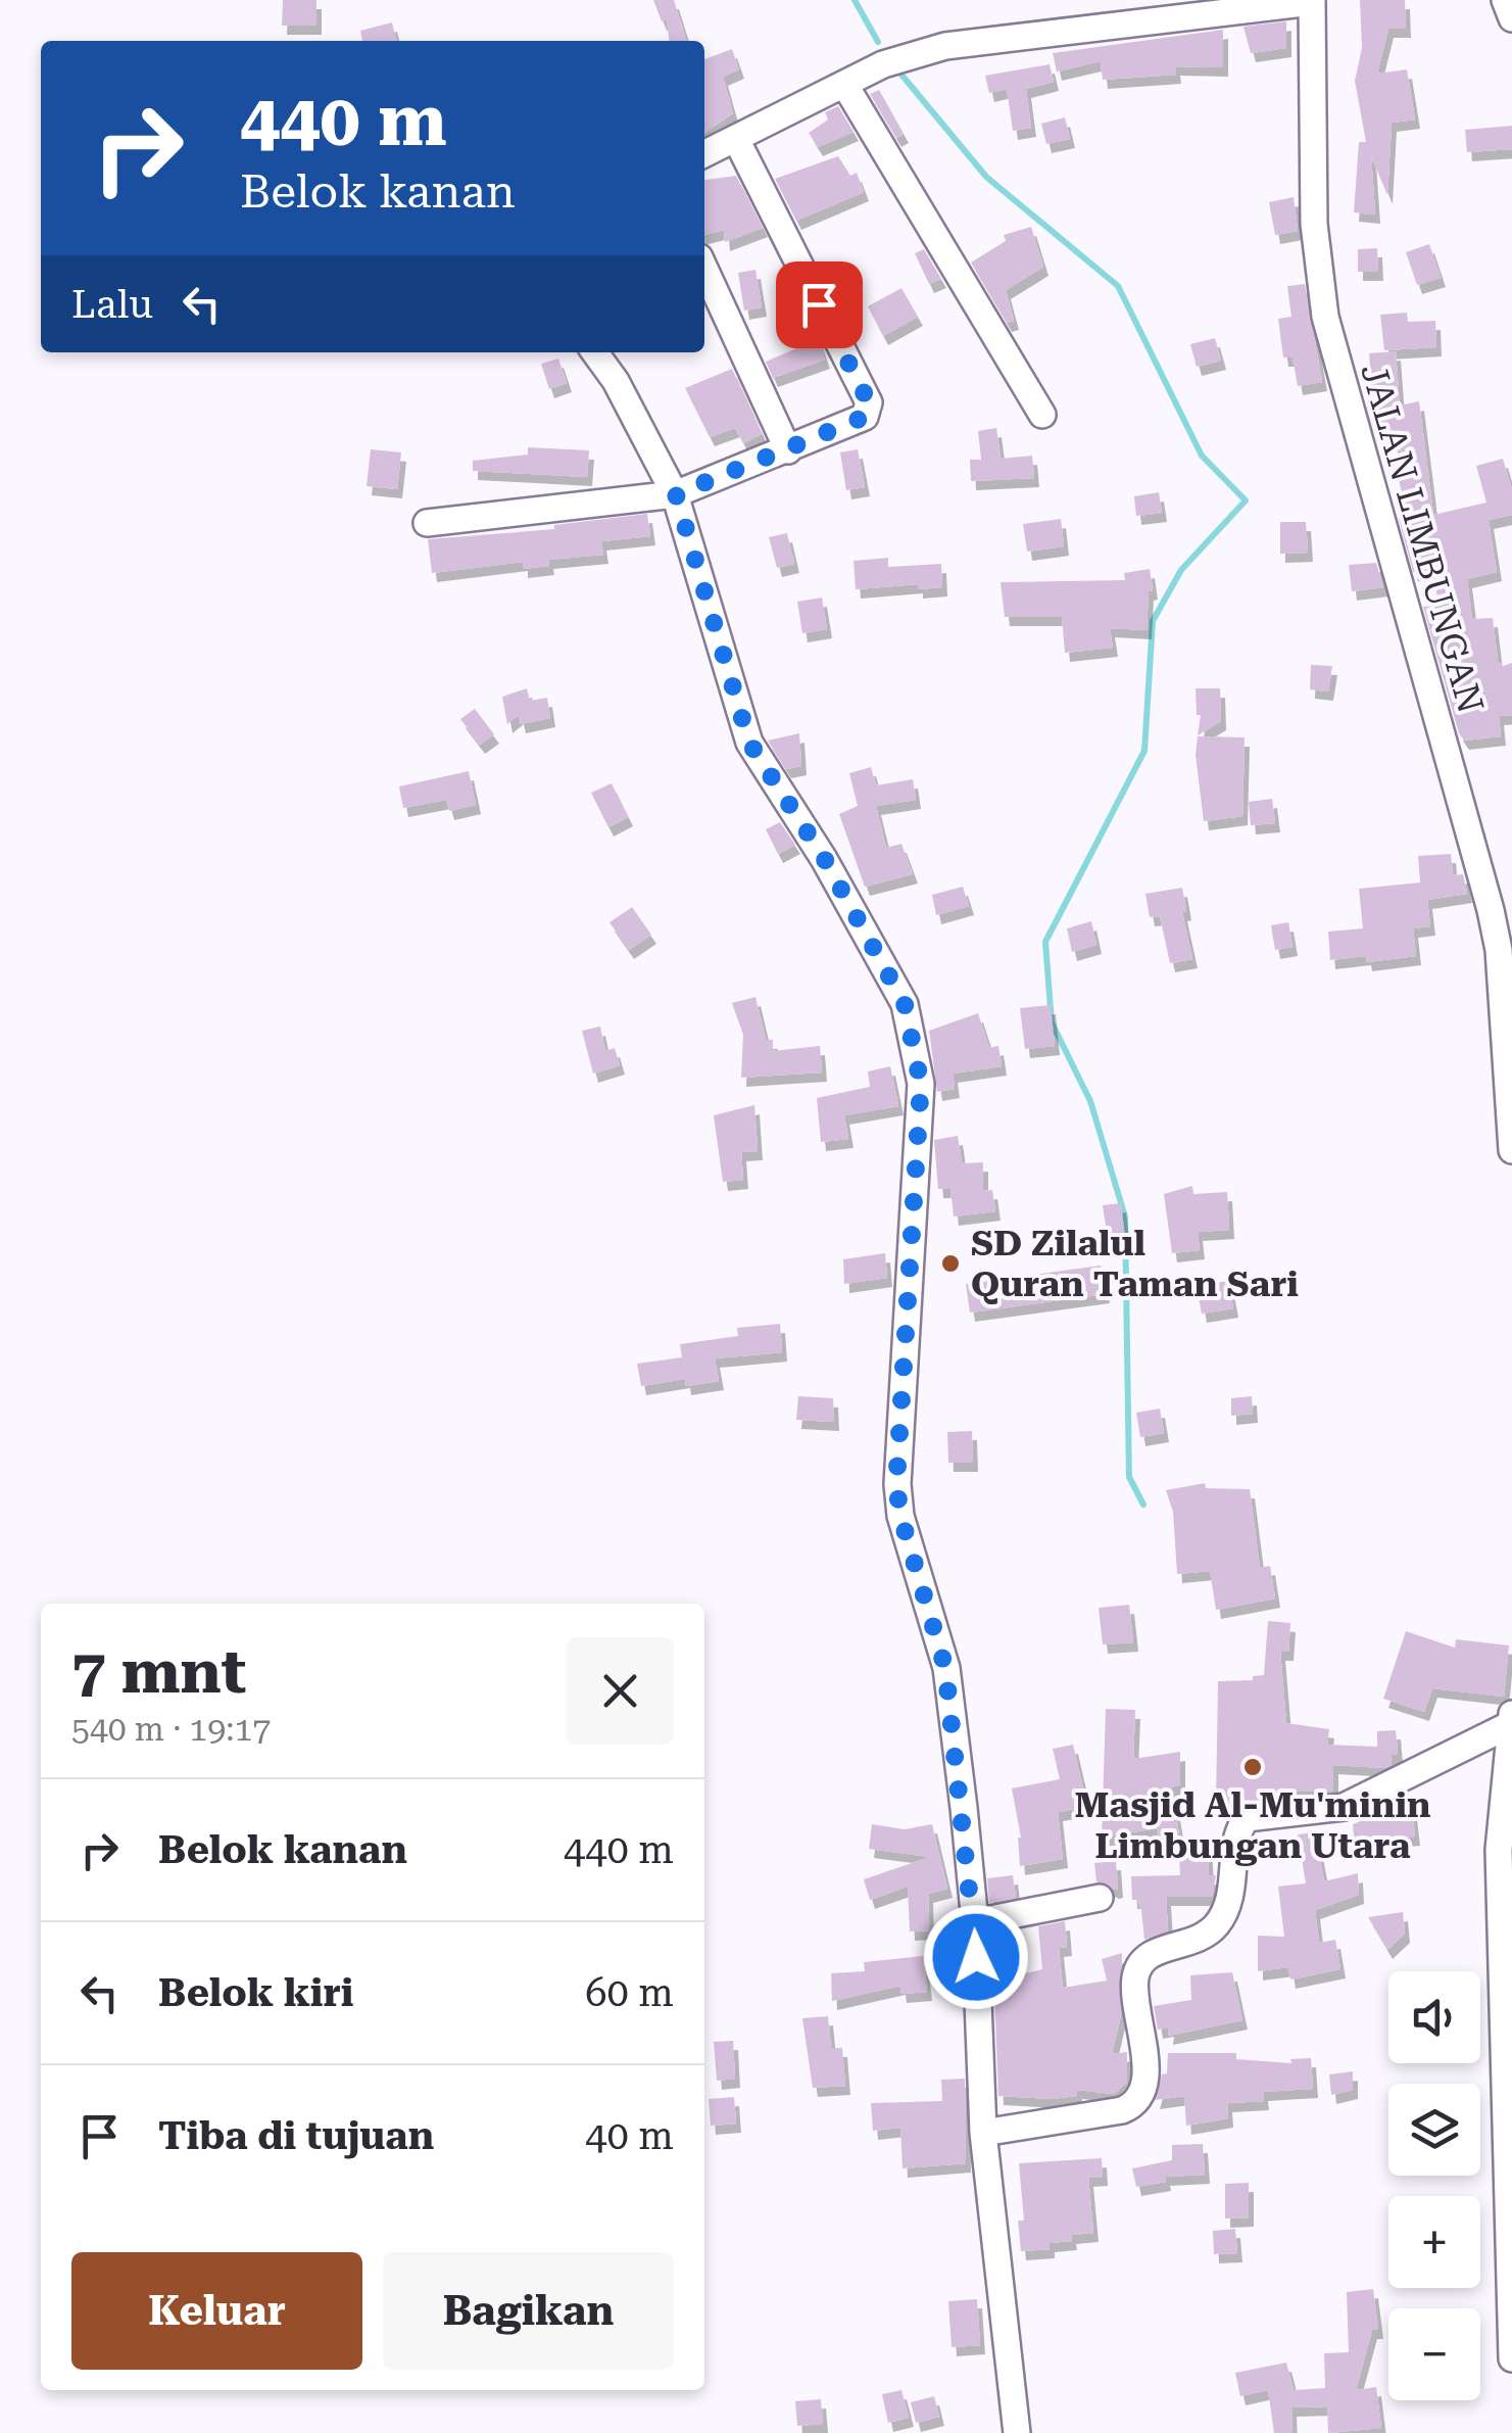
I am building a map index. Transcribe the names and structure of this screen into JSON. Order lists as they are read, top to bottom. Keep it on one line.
{"streets":{"street":["JALAN LIMBUNGAN"]},"places":["SD Zilalul Quran Taman Sari","Masjid Al-Mu'minin Limbungan Utara"],"page":{"turn":["440 m","Belok kanan"],"then":"Lalu","heading":["7 mnt","540 m · 19:17"],"list":[{"name":"Belok kanan","value":"440 m"},{"name":"Belok kiri","value":"60 m"},{"name":"Tiba di tujuan","value":"40 m"}],"map_buttons":["+","−"],"buttons":["Keluar","Bagikan"]}}
